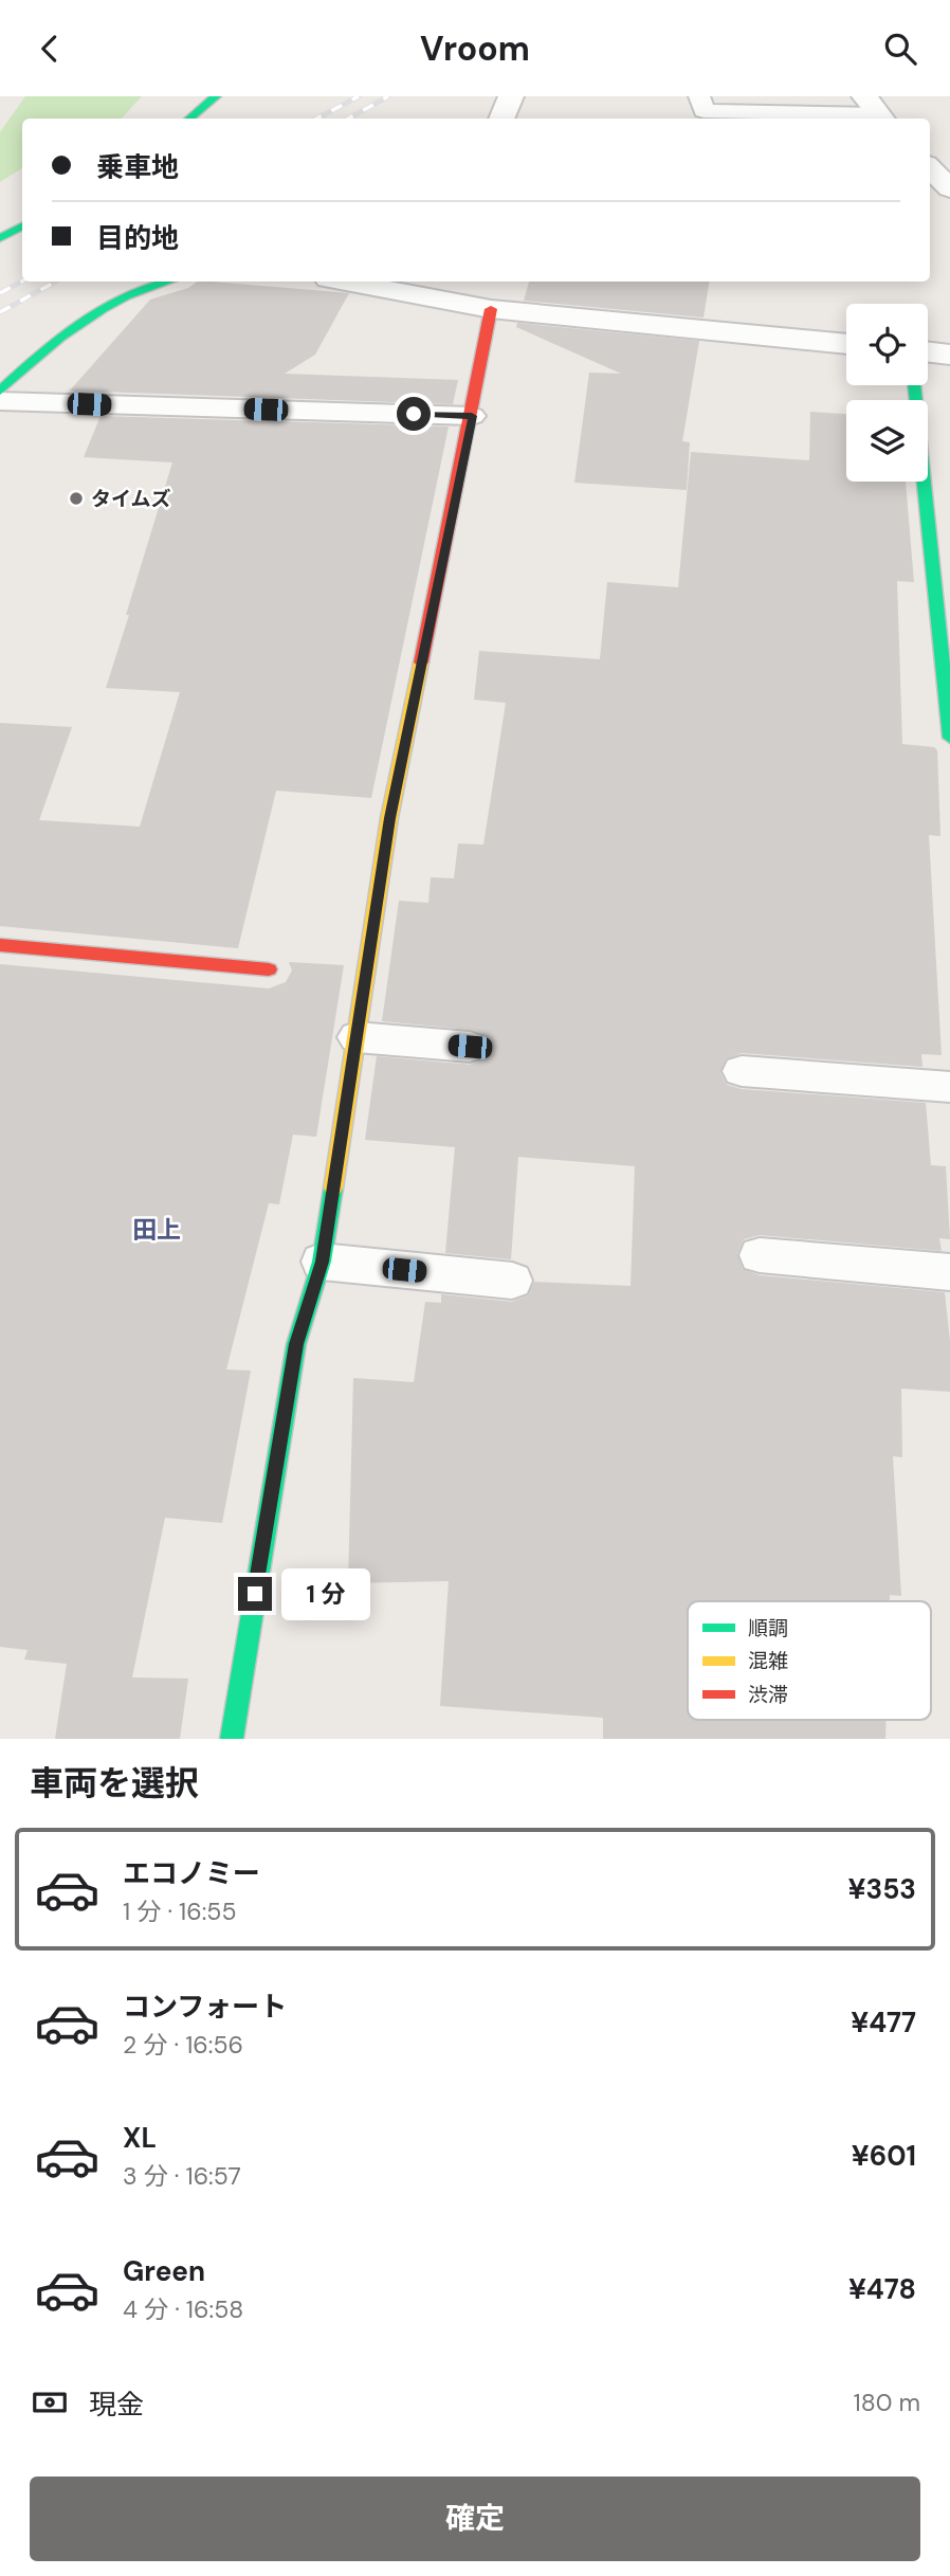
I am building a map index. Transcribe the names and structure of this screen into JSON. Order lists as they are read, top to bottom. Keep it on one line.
{"districts":["田上"],"places":["タイムズ"],"legend":["順調","混雑","渋滞"],"page":{"header":"Vroom","banner":["乗車地","目的地"],"bubble":"1 分","heading":"車両を選択","list":[{"name":"エコノミー","note":"1 分 · 16:55","value":"¥353"},{"name":"コンフォート","note":"2 分 · 16:56","value":"¥477"},{"name":"XL","note":"3 分 · 16:57","value":"¥601"},{"name":"Green","note":"4 分 · 16:58","value":"¥478"}],"pay":["現金","180 m"],"buttons":"確定"}}
